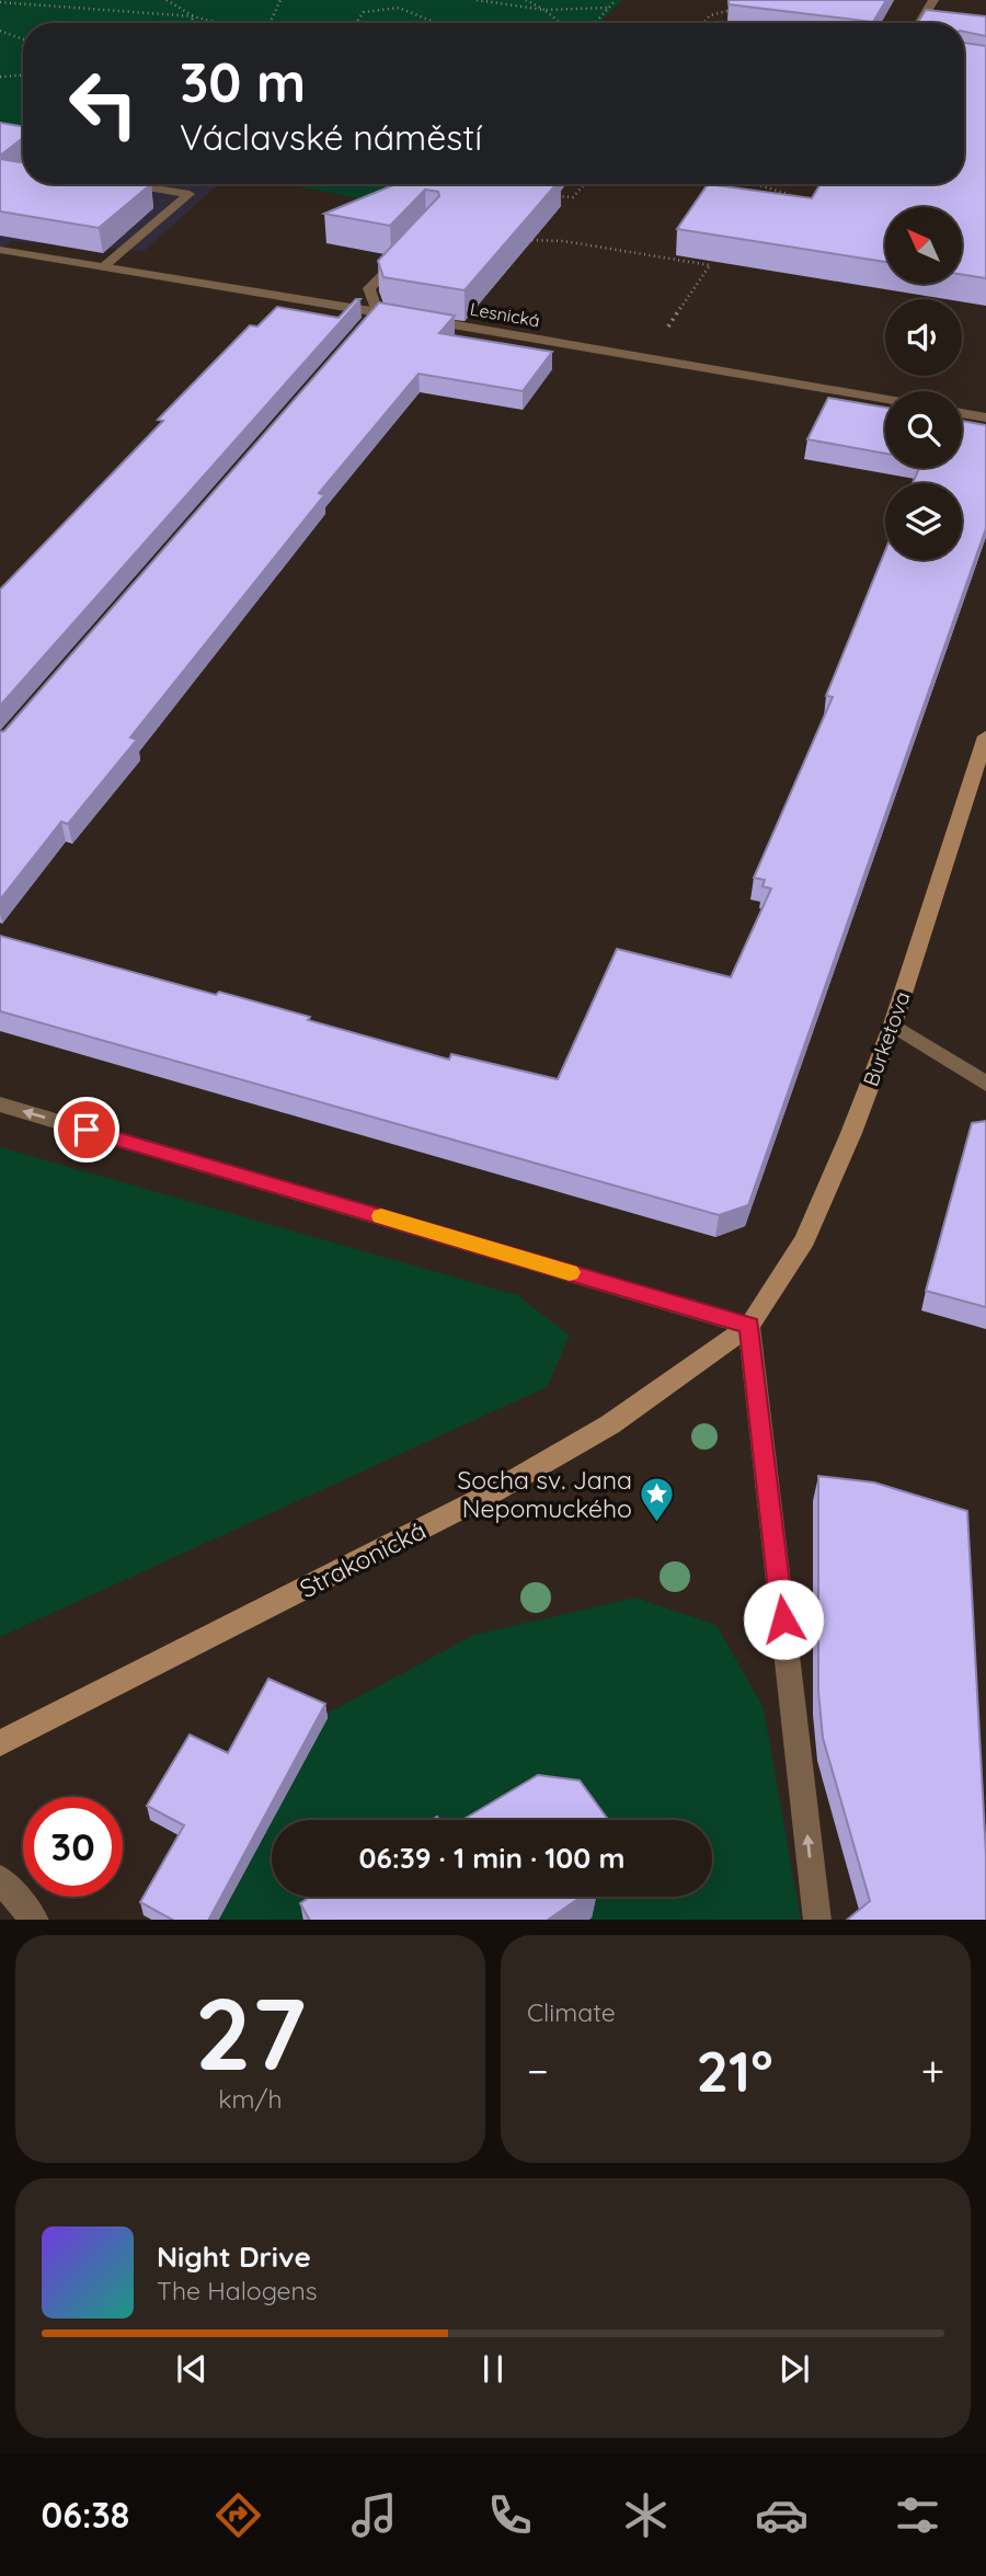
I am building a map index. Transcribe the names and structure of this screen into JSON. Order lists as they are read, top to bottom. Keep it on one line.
{"streets":{"main road":["Burketova","Strakonická"],"street":["Lesnická"]},"crossings":[["Burketova","Strakonická"]],"places":{"place":["Socha sv. Jana Nepomuckého"]},"north":"top left","page":{"turn":["30 m","Václavské náměstí"],"limit":"30","trip":"06:39 · 1 min · 100 m","tile":[["27","km/h"],"Climate"],"heat":["−","21°","+"],"song":["Night Drive","The Halogens"],"tabs":"06:38"}}
